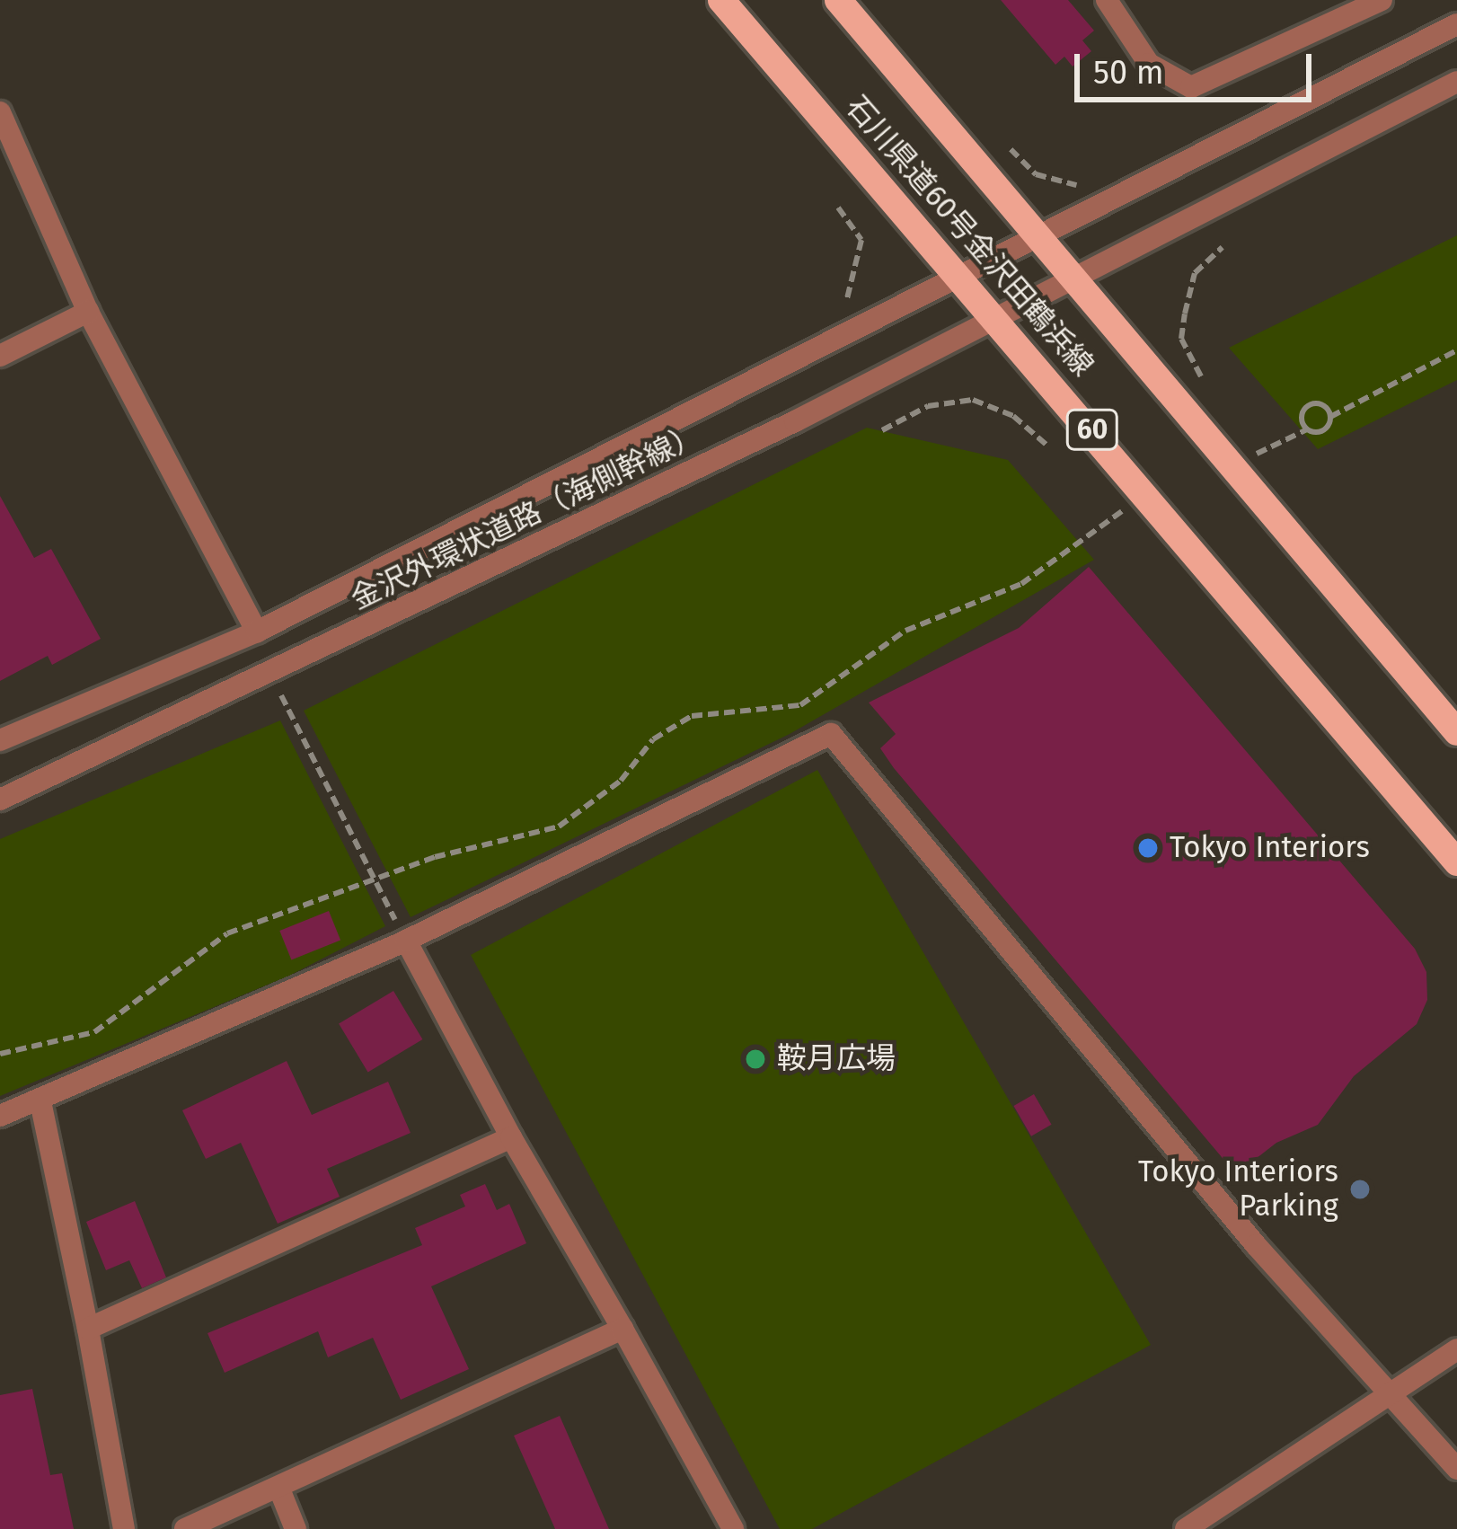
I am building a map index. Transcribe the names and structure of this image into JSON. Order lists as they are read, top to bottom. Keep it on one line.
{"streets":{"main road":["石川県道60号金沢田鶴浜線","60"],"street":["金沢外環状道路（海側幹線）"]},"crossings":[["石川県道60号金沢田鶴浜線","金沢外環状道路（海側幹線）"]],"places":["Tokyo Interiors","鞍月広場","Tokyo Interiors Parking"],"scale_bar":"50 m"}
